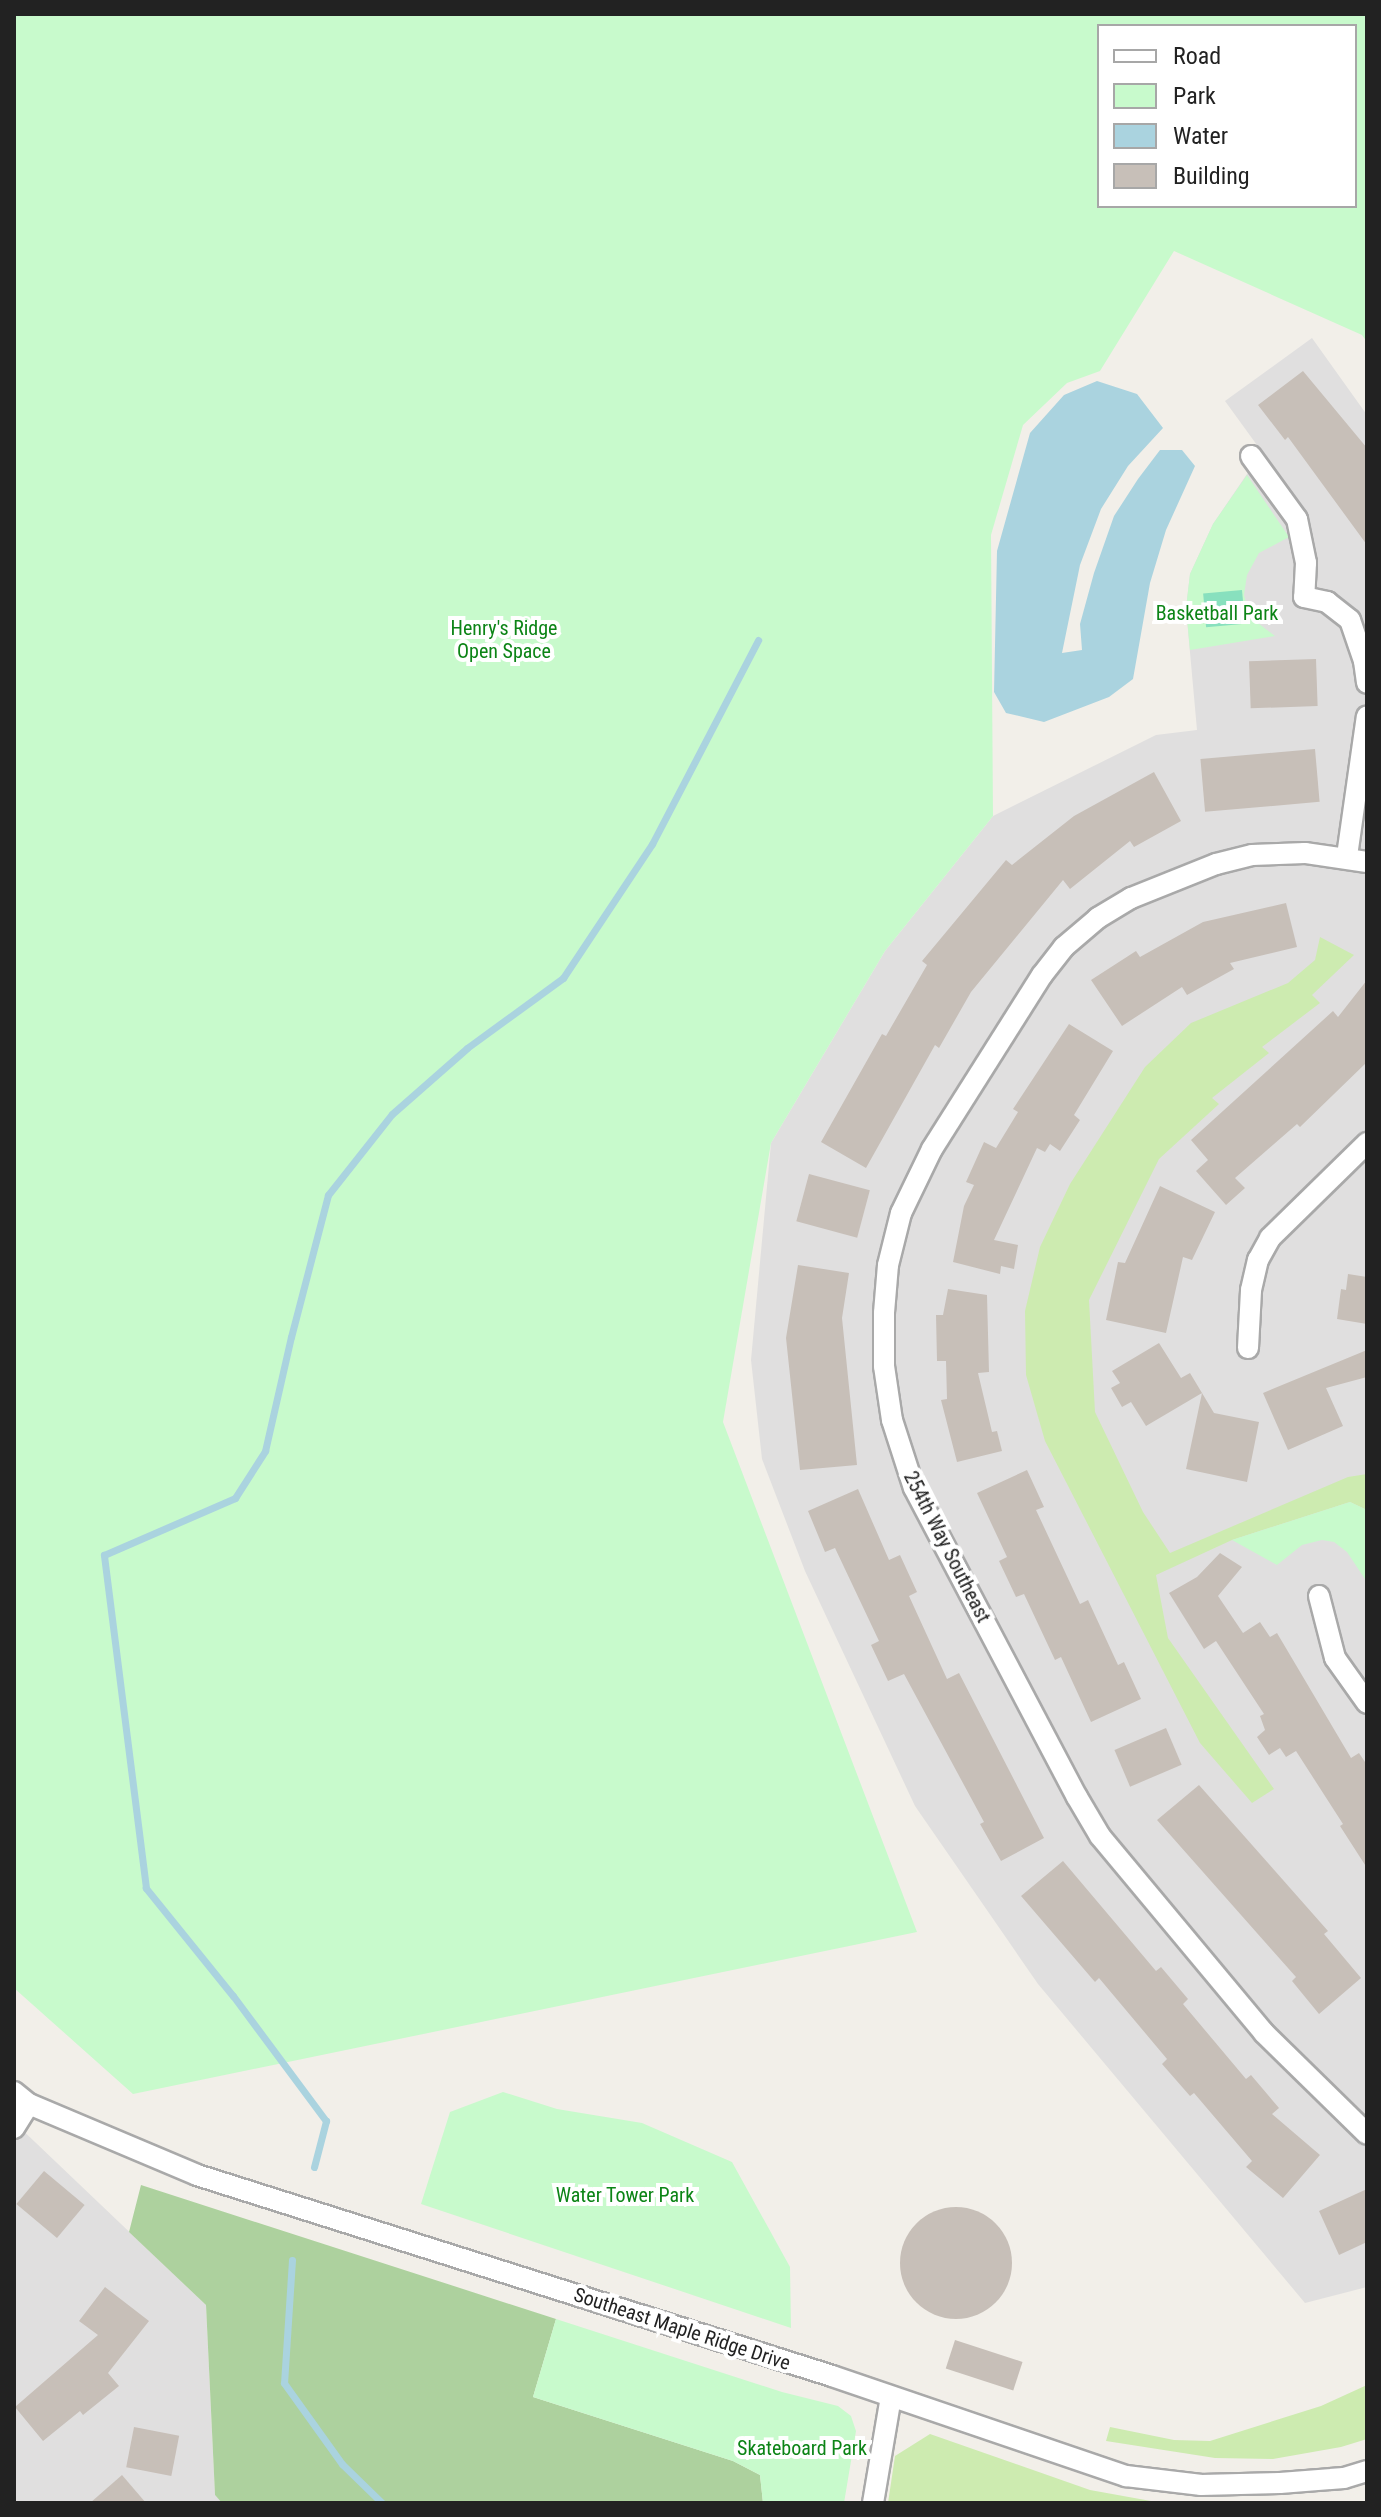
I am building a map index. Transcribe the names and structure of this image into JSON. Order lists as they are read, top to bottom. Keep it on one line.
{"streets":{"street":["254th Way Southeast","Southeast Maple Ridge Drive"]},"parks":["Basketball Park","Henry's Ridge Open Space","Water Tower Park","Skateboard Park"],"legend":["Road","Park","Water","Building"]}
